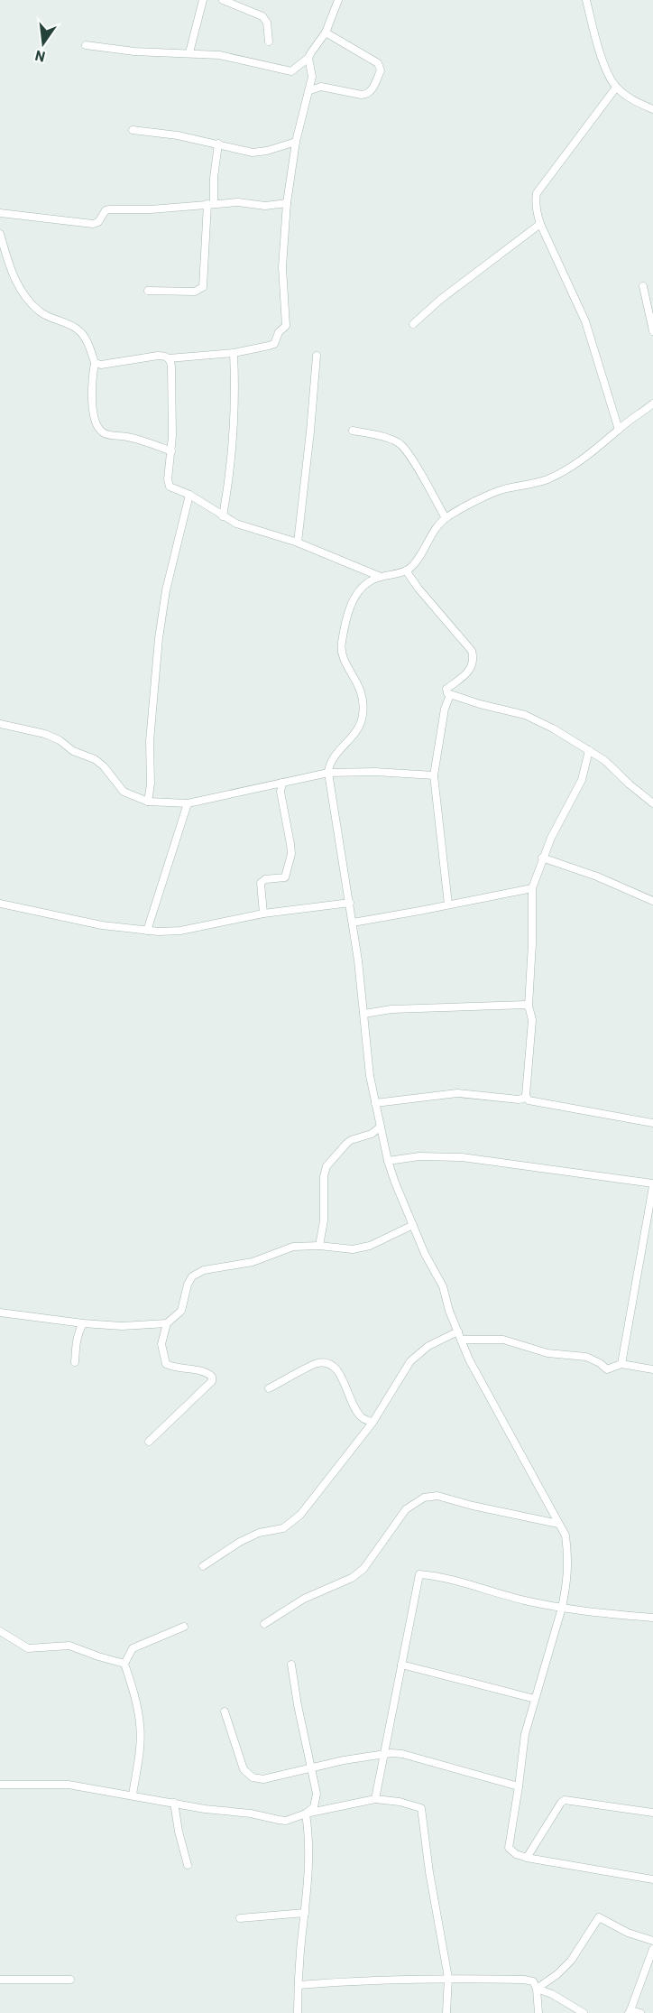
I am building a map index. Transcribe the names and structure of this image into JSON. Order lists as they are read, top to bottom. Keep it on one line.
{"north":"bottom"}
